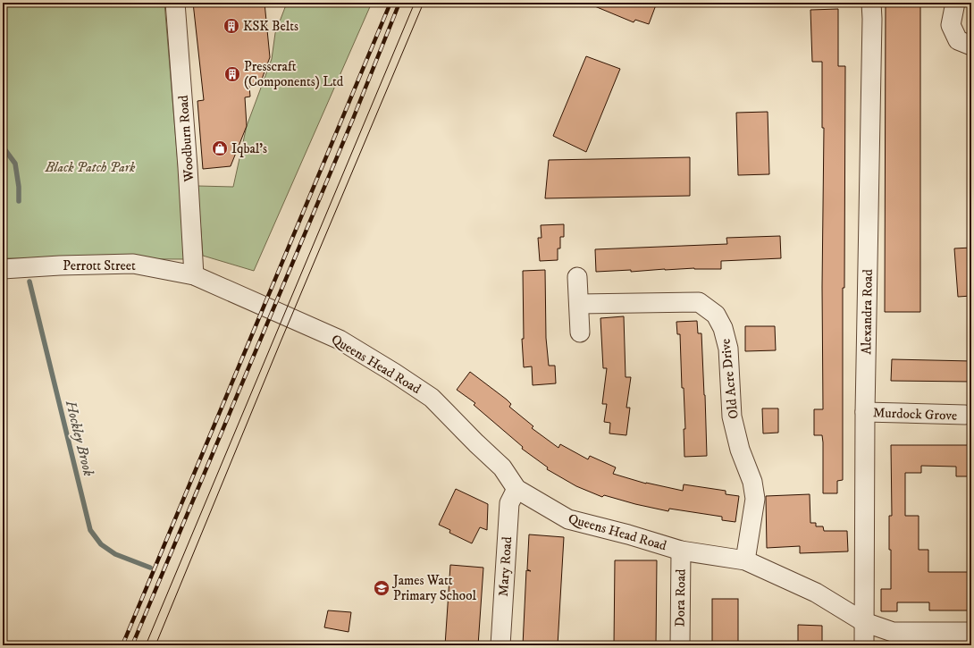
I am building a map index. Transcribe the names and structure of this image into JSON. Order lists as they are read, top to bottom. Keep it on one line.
{"streets":{"street":["Woodburn Road","Perrott Street","Alexandra Road","Queens Head Road","Old Acre Drive","Murdock Grove","Mary Road","Dora Road"]},"crossings":[["Woodburn Road","Perrott Street"],["Woodburn Road","Queens Head Road"],["Perrott Street","Queens Head Road"],["Alexandra Road","Queens Head Road"],["Alexandra Road","Murdock Grove"],["Queens Head Road","Old Acre Drive"],["Queens Head Road","Mary Road"],["Queens Head Road","Dora Road"]],"water":["Hockley Brook"],"parks":["Black Patch Park"],"places":{"building":["KSK Belts","Presscraft (Components) Ltd"],"shop":["Iqbal's"],"school or university":["James Watt Primary School"]}}
